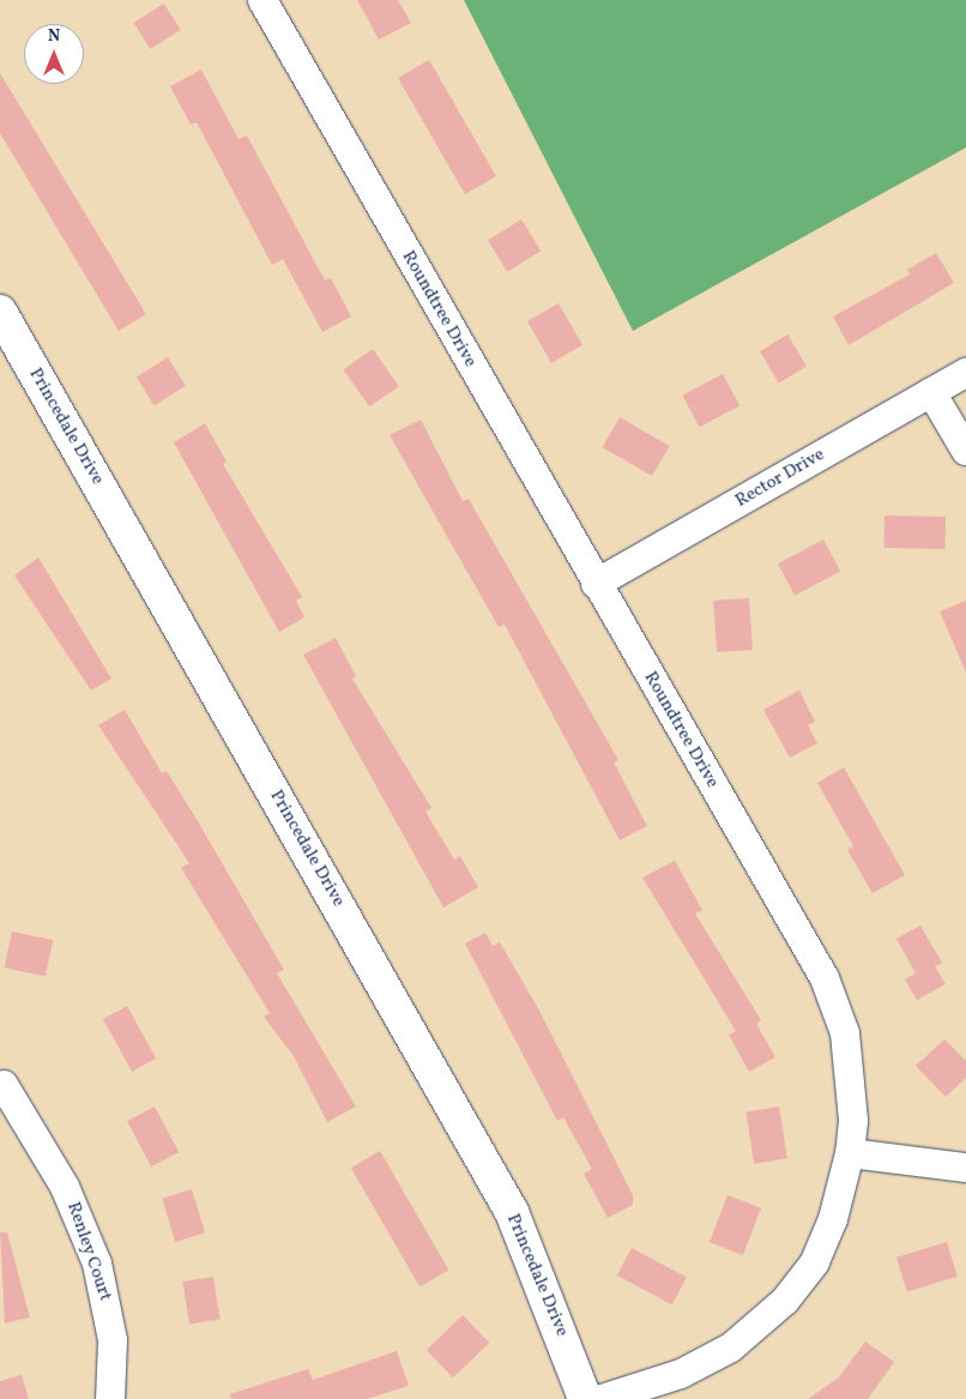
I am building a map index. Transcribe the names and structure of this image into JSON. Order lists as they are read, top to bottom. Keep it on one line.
{"streets":{"street":["Roundtree Drive","Princedale Drive","Rector Drive","Renley Court"]},"crossings":[["Roundtree Drive","Rector Drive"]],"north":"top"}
